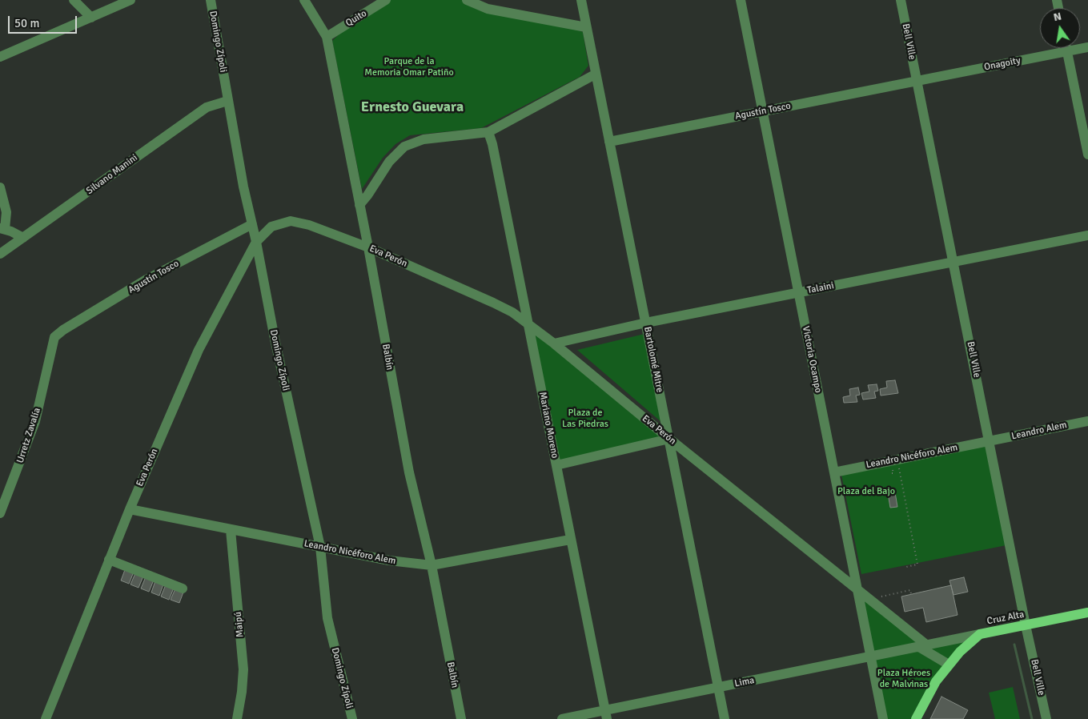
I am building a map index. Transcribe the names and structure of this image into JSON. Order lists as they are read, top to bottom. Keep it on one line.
{"streets":{"main road":["Cruz Alta"],"street":["Quito","Domingo Zípoli","Bell Ville","Onagoity","Agustín Tosco","Silvano Manini","Eva Perón","Talaini","Balbín","Bartolomé Mitre","Victoria Ocampo","Mariano Moreno","Leandro Alem","Urretz Zavalía","Leandro Nicéforo Alem","Maipú","Lima"]},"crossings":[["Quito","Balbín"],["Domingo Zípoli","Agustín Tosco"],["Domingo Zípoli","Silvano Manini"],["Domingo Zípoli","Eva Perón"],["Domingo Zípoli","Leandro Nicéforo Alem"],["Bell Ville","Onagoity"],["Bell Ville","Agustín Tosco"],["Bell Ville","Talaini"],["Bell Ville","Leandro Alem"],["Bell Ville","Leandro Nicéforo Alem"],["Bell Ville","Cruz Alta"],["Onagoity","Agustín Tosco"],["Agustín Tosco","Bartolomé Mitre"],["Agustín Tosco","Victoria Ocampo"],["Agustín Tosco","Urretz Zavalía"],["Eva Perón","Talaini"],["Eva Perón","Balbín"],["Eva Perón","Bartolomé Mitre"],["Eva Perón","Victoria Ocampo"],["Eva Perón","Mariano Moreno"],["Eva Perón","Leandro Nicéforo Alem"],["Eva Perón","Cruz Alta"],["Eva Perón","Lima"],["Talaini","Bartolomé Mitre"],["Talaini","Victoria Ocampo"],["Balbín","Leandro Nicéforo Alem"],["Bartolomé Mitre","Lima"],["Victoria Ocampo","Leandro Nicéforo Alem"],["Victoria Ocampo","Lima"],["Mariano Moreno","Leandro Nicéforo Alem"],["Mariano Moreno","Lima"],["Leandro Alem","Leandro Nicéforo Alem"],["Leandro Nicéforo Alem","Maipú"],["Cruz Alta","Lima"]],"districts":["Ernesto Guevara"],"parks":["Parque de la Memoria Omar Patiño","Plaza de Las Piedras","Plaza del Bajo","Plaza Héroes de Malvinas"],"scale_bar":"50 m","north":"top"}
